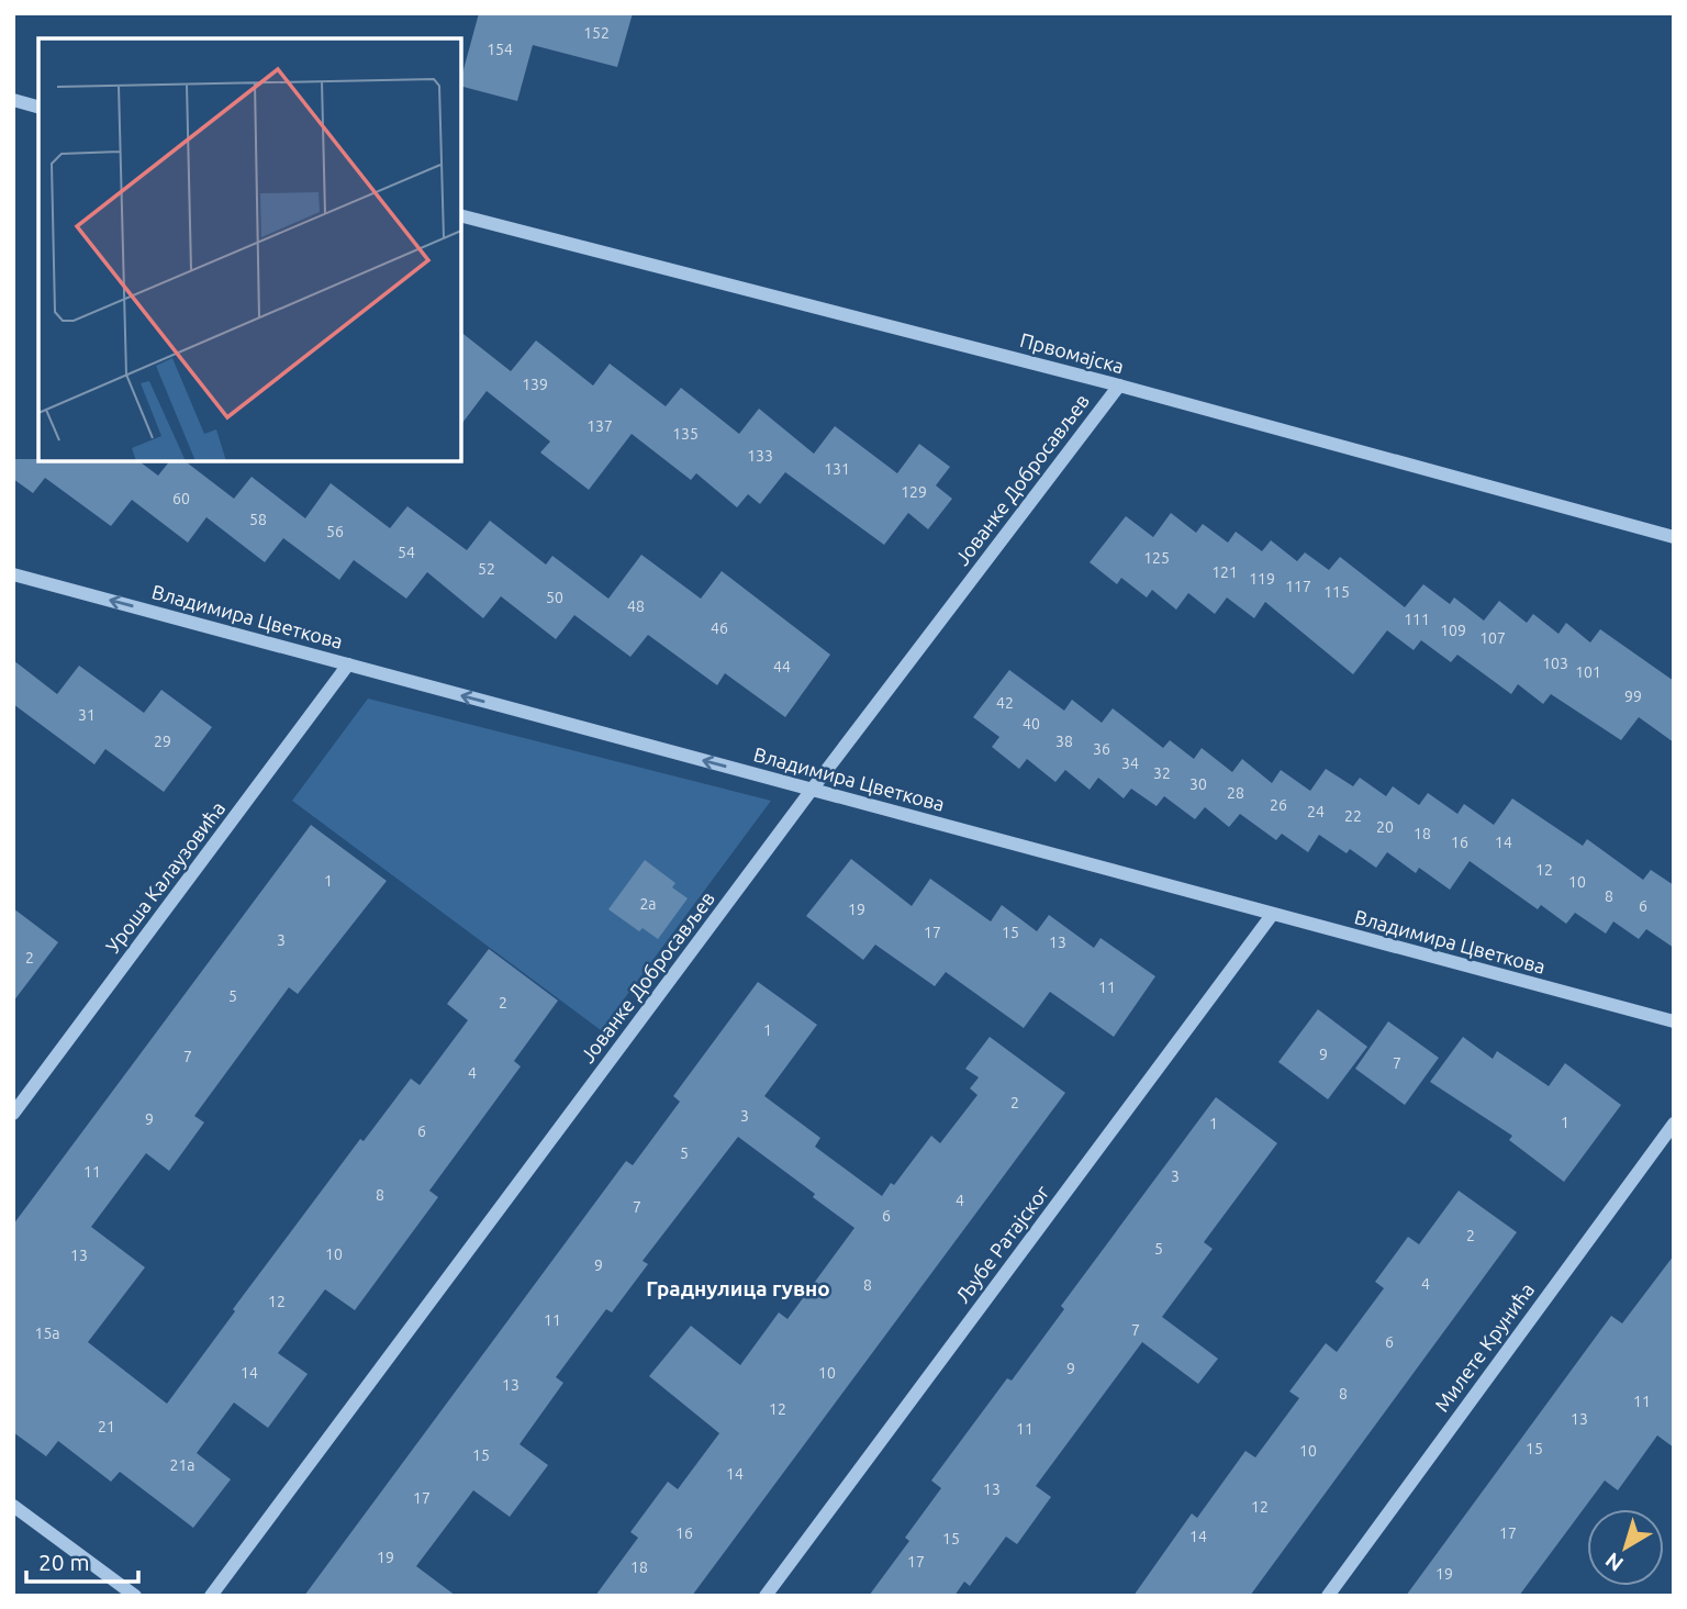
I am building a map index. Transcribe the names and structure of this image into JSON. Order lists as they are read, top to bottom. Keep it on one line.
{"streets":{"street":["Првомајска","Јованке Добросављев","Владимира Цветкова","Уроша Калаузовића","Љубе Ратајског","Милете Крунића"]},"crossings":[["Првомајска","Јованке Добросављев"],["Јованке Добросављев","Владимира Цветкова"],["Владимира Цветкова","Уроша Калаузовића"],["Владимира Цветкова","Љубе Ратајског"]],"one_way":["Владимира Цветкова"],"districts":["Граднулица гувно"],"house_numbers":["152","154","139","137","135","133","131","129","60","58","56","54","125","52","121","119","117","115","50","48","111","46","109","107","103","44","101","99","42","31","40","29","38","36","34","32","30","28","26","24","22","20","18","16","14","12","1","10","8","2a","6","19","17","15","3","13","2","11","5","2","1","9","7","7","4","2","3","9","1","1","6","5","11","3","8","4","7","6","2","5","10","13","9","4","8","12","11","7","15a","6","9","14","10","13","8","11","12","13","21","11","15","10","15","21a","14","13","17","12","16","17","14","15","19","17","18","19"],"scale_bar":"20 m","north":"bottom left"}
